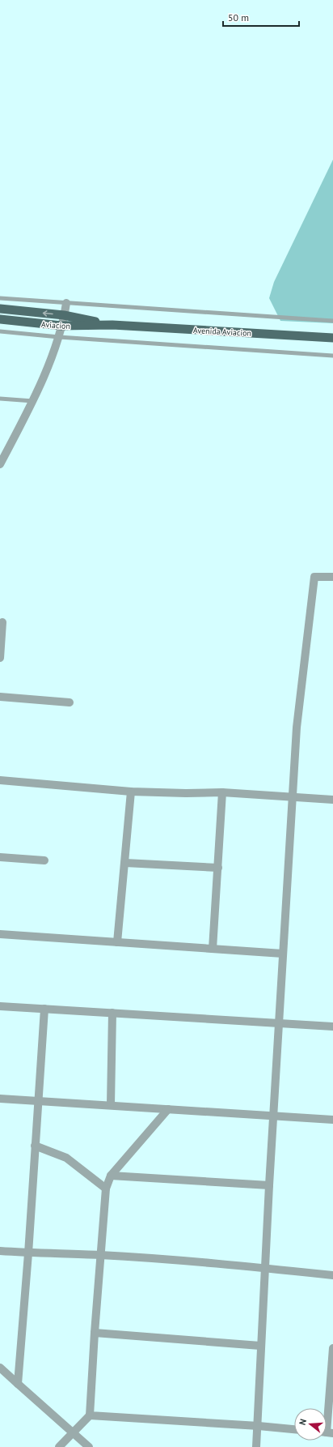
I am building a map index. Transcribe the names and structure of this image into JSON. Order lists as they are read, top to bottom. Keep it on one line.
{"streets":{"main road":["Aviacion","Avenida Aviacion"]},"crossings":[["Aviacion","Avenida Aviacion"]],"scale_bar":"50 m","north":"left"}
